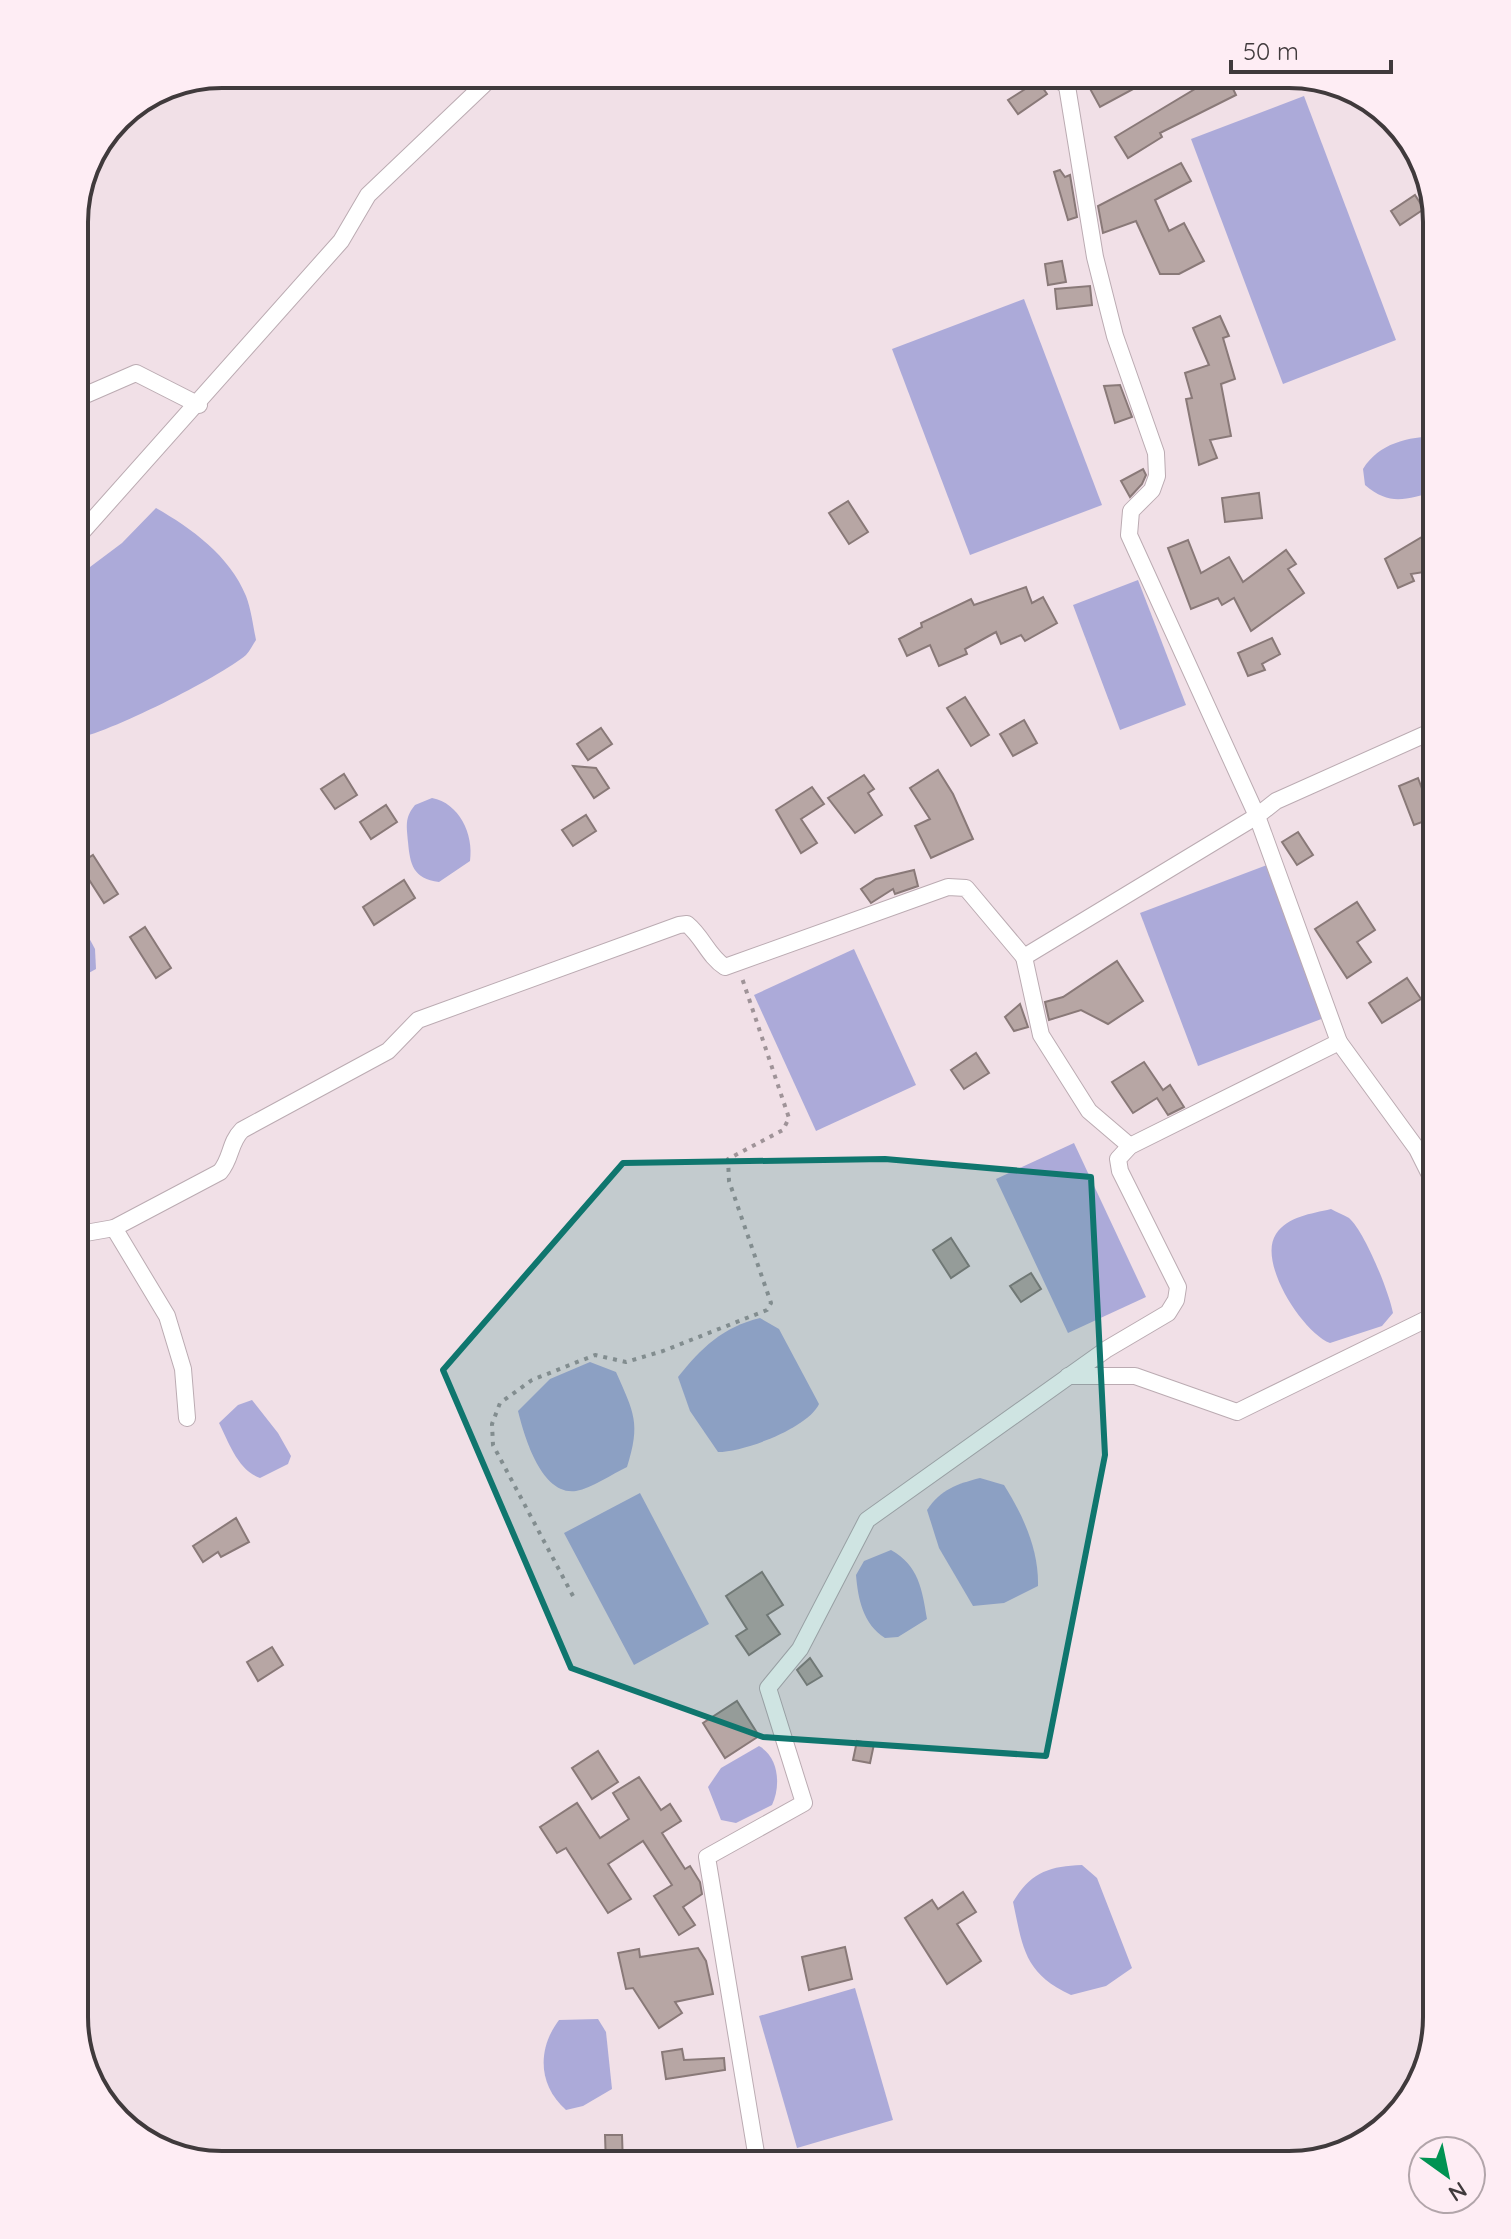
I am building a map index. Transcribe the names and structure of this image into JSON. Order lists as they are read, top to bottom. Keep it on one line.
{"scale_bar":"50 m","north":"bottom right"}
